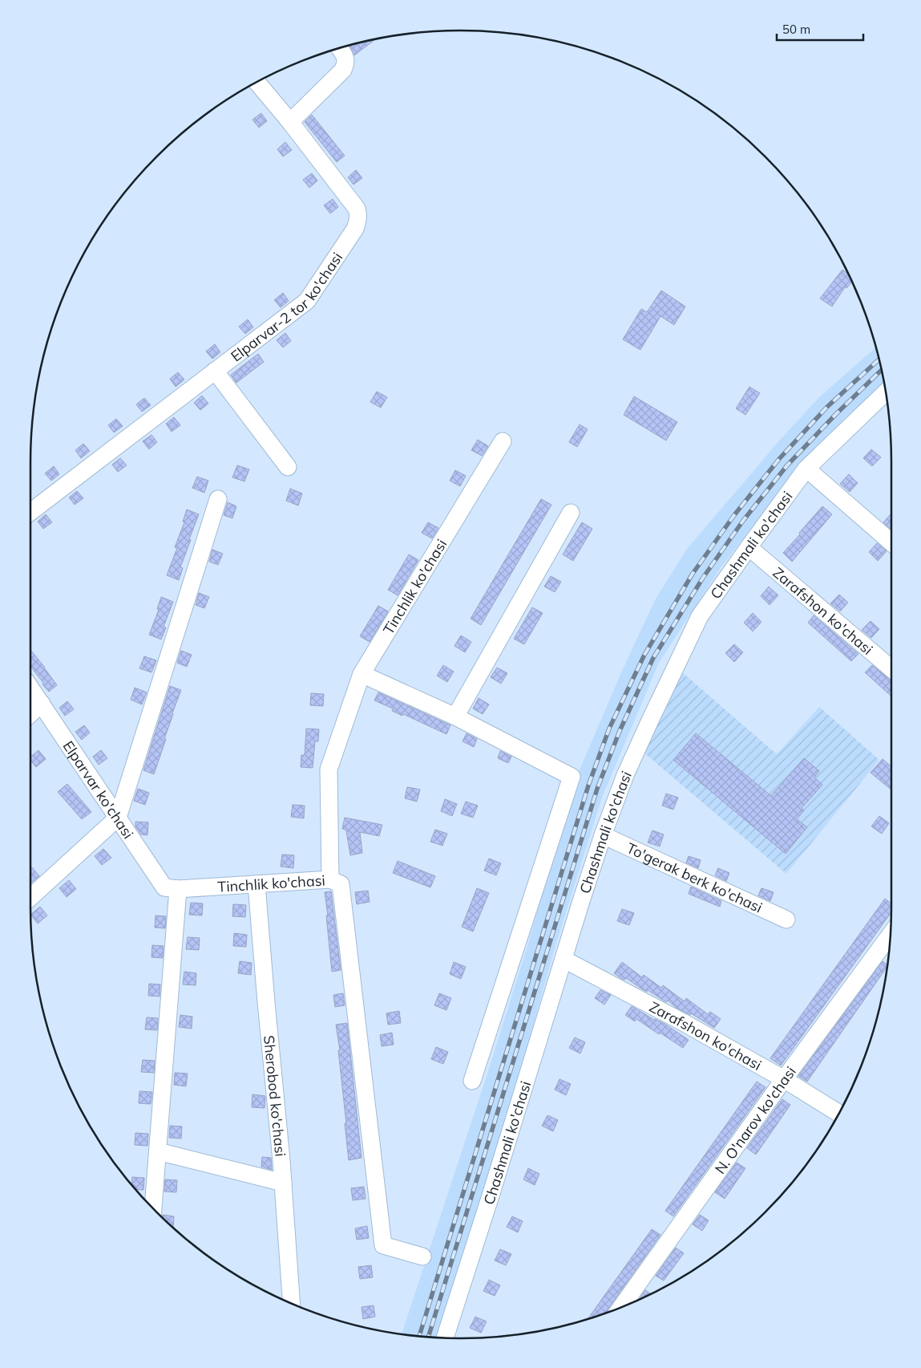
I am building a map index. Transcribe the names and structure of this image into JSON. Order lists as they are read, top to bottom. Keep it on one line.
{"streets":{"street":["Elparvar-2 tor ko'chasi","Chashmali ko'chasi","Tinchlik ko'chasi","Zarafshon ko'chasi","Elparvar ko'chasi","To'gerak berk ko'chasi","Sherobod ko'chasi","N. O'narov ko'chasi"]},"crossings":[["Chashmali ko'chasi","Zarafshon ko'chasi"],["Chashmali ko'chasi","To'gerak berk ko'chasi"],["Tinchlik ko'chasi","Elparvar ko'chasi"],["Tinchlik ko'chasi","Sherobod ko'chasi"],["Zarafshon ko'chasi","N. O'narov ko'chasi"]],"scale_bar":"50 m"}
